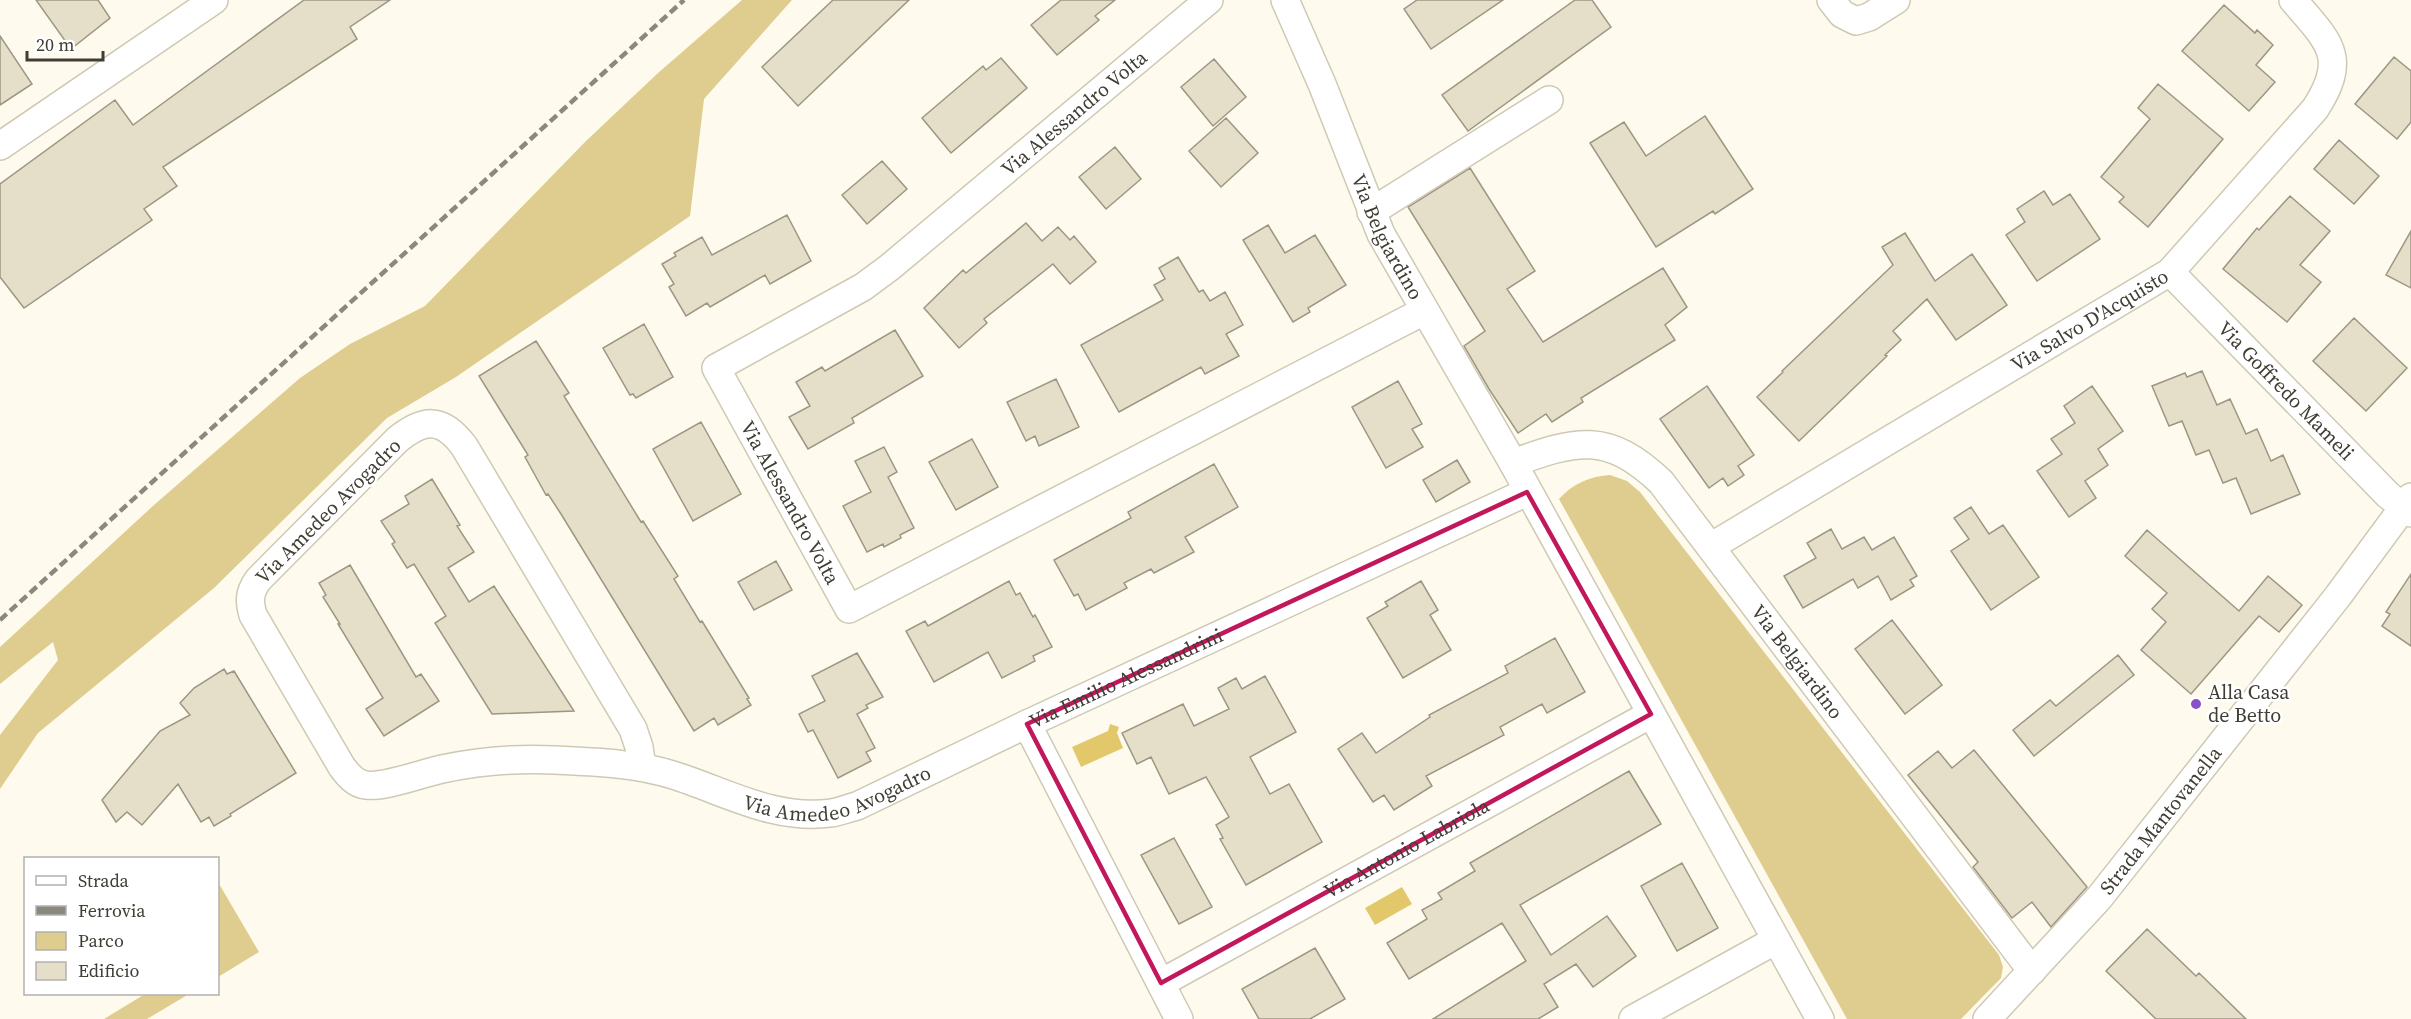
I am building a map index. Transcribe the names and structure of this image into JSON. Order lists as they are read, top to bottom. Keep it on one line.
{"streets":{"street":["Via Alessandro Volta","Via Belgiardino","Via Salvo D'Acquisto","Via Goffredo Mameli","Via Amedeo Avogadro","Via Emilio Alessandrini","Strada Mantovanella","Via Antonio Labriola"]},"crossings":[["Via Alessandro Volta","Via Belgiardino"],["Via Belgiardino","Via Salvo D'Acquisto"],["Via Belgiardino","Via Emilio Alessandrini"],["Via Belgiardino","Strada Mantovanella"],["Via Belgiardino","Via Antonio Labriola"],["Via Salvo D'Acquisto","Via Goffredo Mameli"],["Via Goffredo Mameli","Strada Mantovanella"],["Via Amedeo Avogadro","Via Emilio Alessandrini"],["Via Emilio Alessandrini","Via Antonio Labriola"]],"places":["Alla Casa de Betto"],"legend":["Strada","Ferrovia","Parco","Edificio"],"scale_bar":"20 m"}
